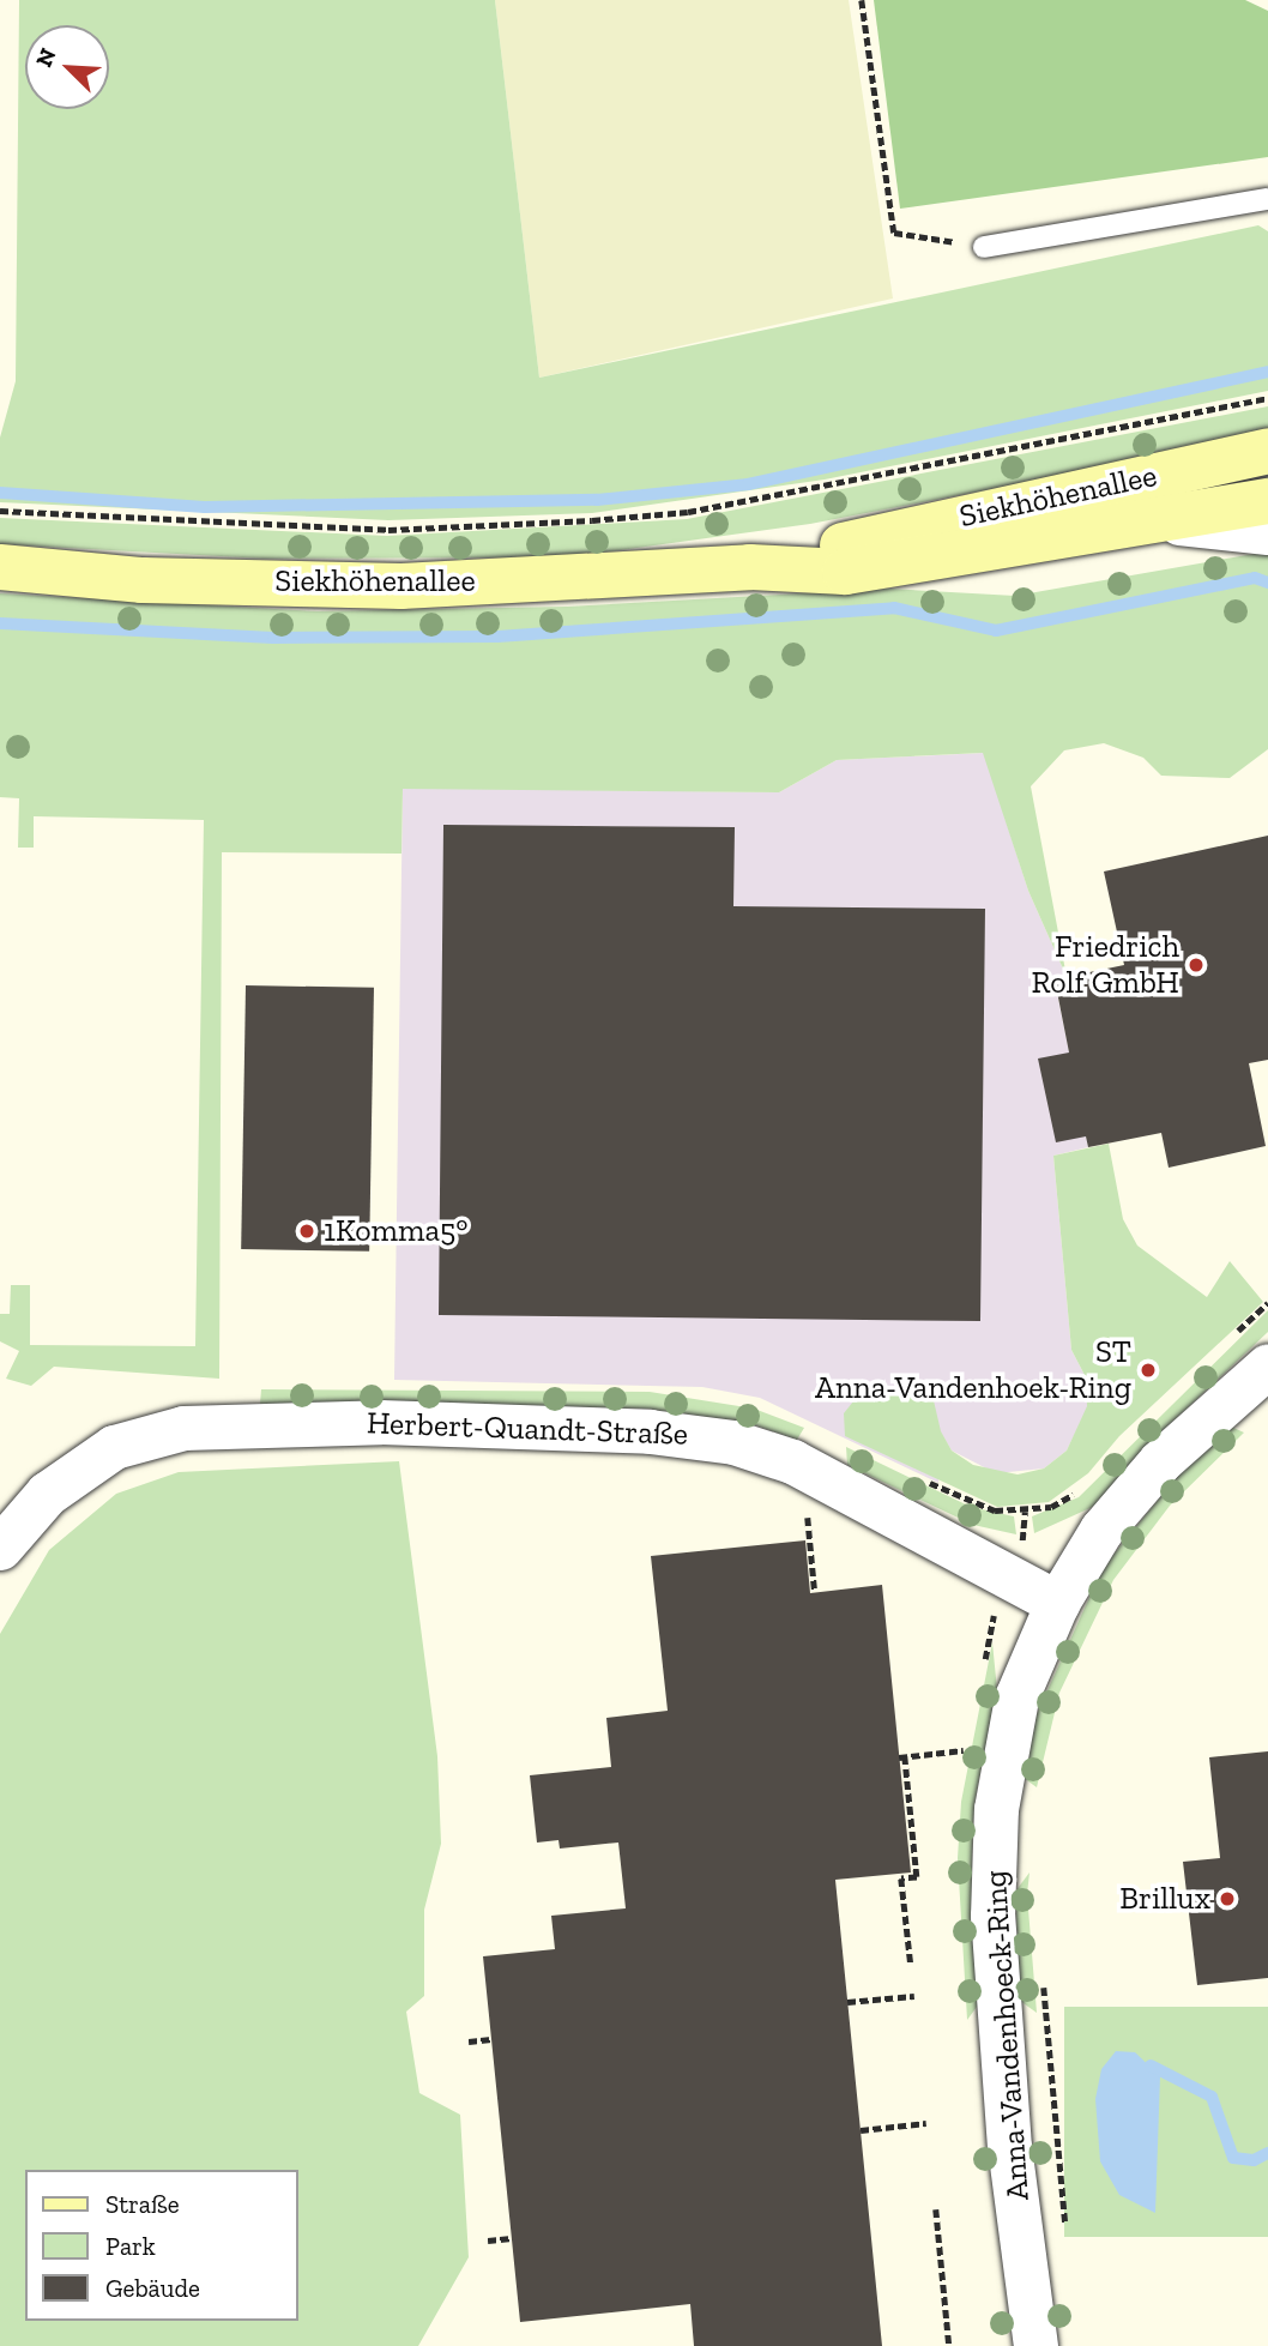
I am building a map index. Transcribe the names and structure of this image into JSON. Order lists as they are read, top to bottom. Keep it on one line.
{"streets":{"main road":["Siekhöhenallee"],"street":["Herbert-Quandt-Straße","Anna-Vandenhoeck-Ring"]},"crossings":[["Herbert-Quandt-Straße","Anna-Vandenhoeck-Ring"]],"places":["Friedrich Rolf GmbH","1Komma5°","ST Anna-Vandenhoek-Ring","Brillux"],"legend":["Straße","Park","Gebäude"],"north":"top left"}
